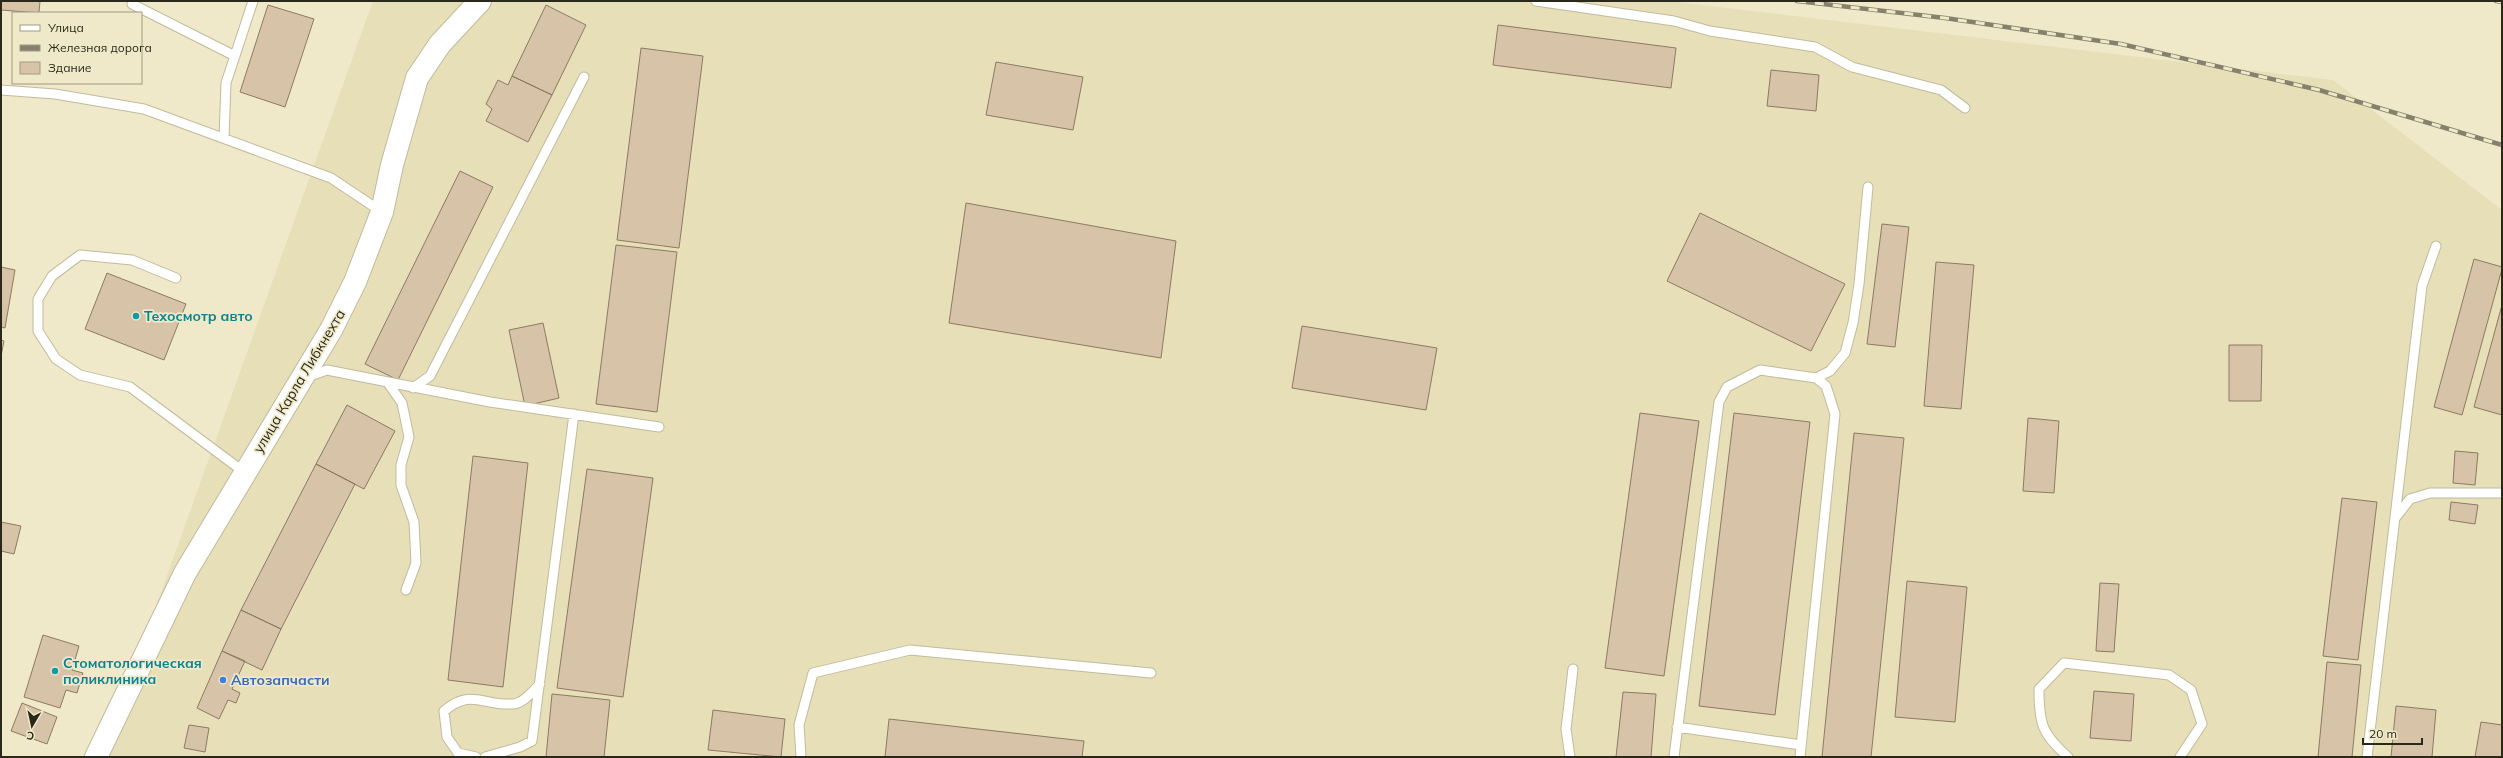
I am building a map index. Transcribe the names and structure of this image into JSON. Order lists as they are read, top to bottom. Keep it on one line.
{"streets":{"main road":["улица Карла Либкнехта"]},"places":["Техосмотр авто","Стоматологическая поликлиника","Автозапчасти"],"legend":["Улица","Железная дорога","Здание"],"scale_bar":"20 m","north":"bottom"}
